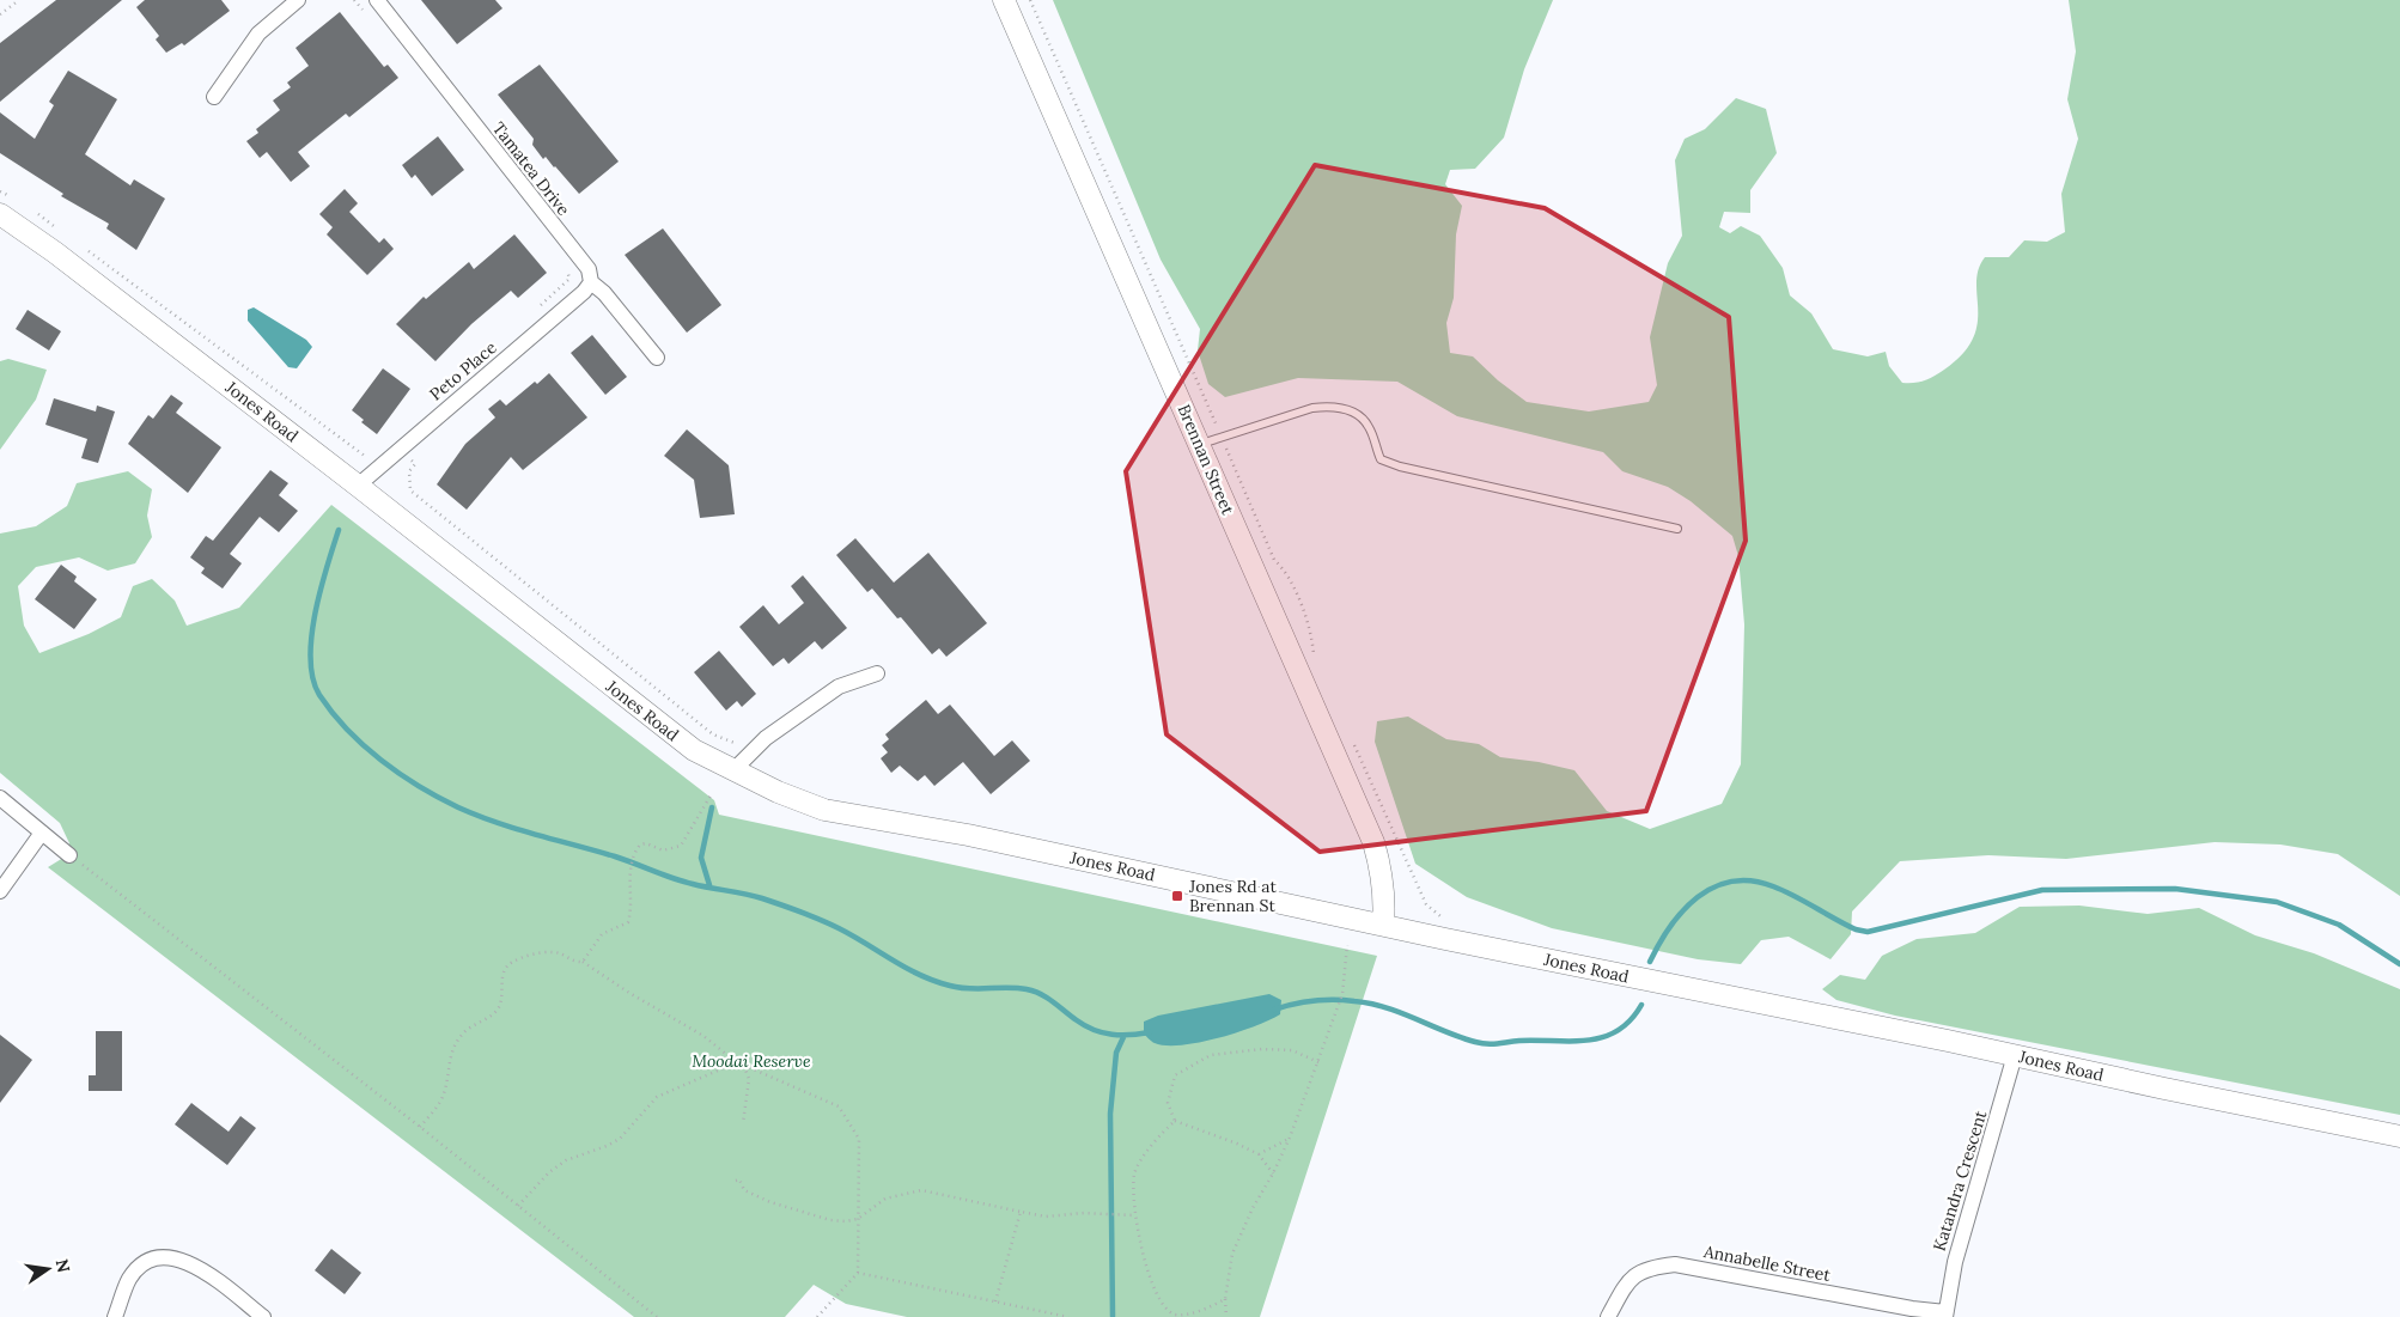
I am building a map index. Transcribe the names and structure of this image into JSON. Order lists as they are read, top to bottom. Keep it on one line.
{"streets":{"street":["Tamatea Drive","Peto Place","Jones Road","Brennan Street","Katandra Crescent","Annabelle Street"]},"crossings":[["Tamatea Drive","Peto Place"],["Peto Place","Jones Road"],["Jones Road","Brennan Street"],["Jones Road","Katandra Crescent"],["Katandra Crescent","Annabelle Street"]],"parks":["Moodai Reserve"],"places":{"transit":["Jones Rd at Brennan St"]},"north":"right"}
